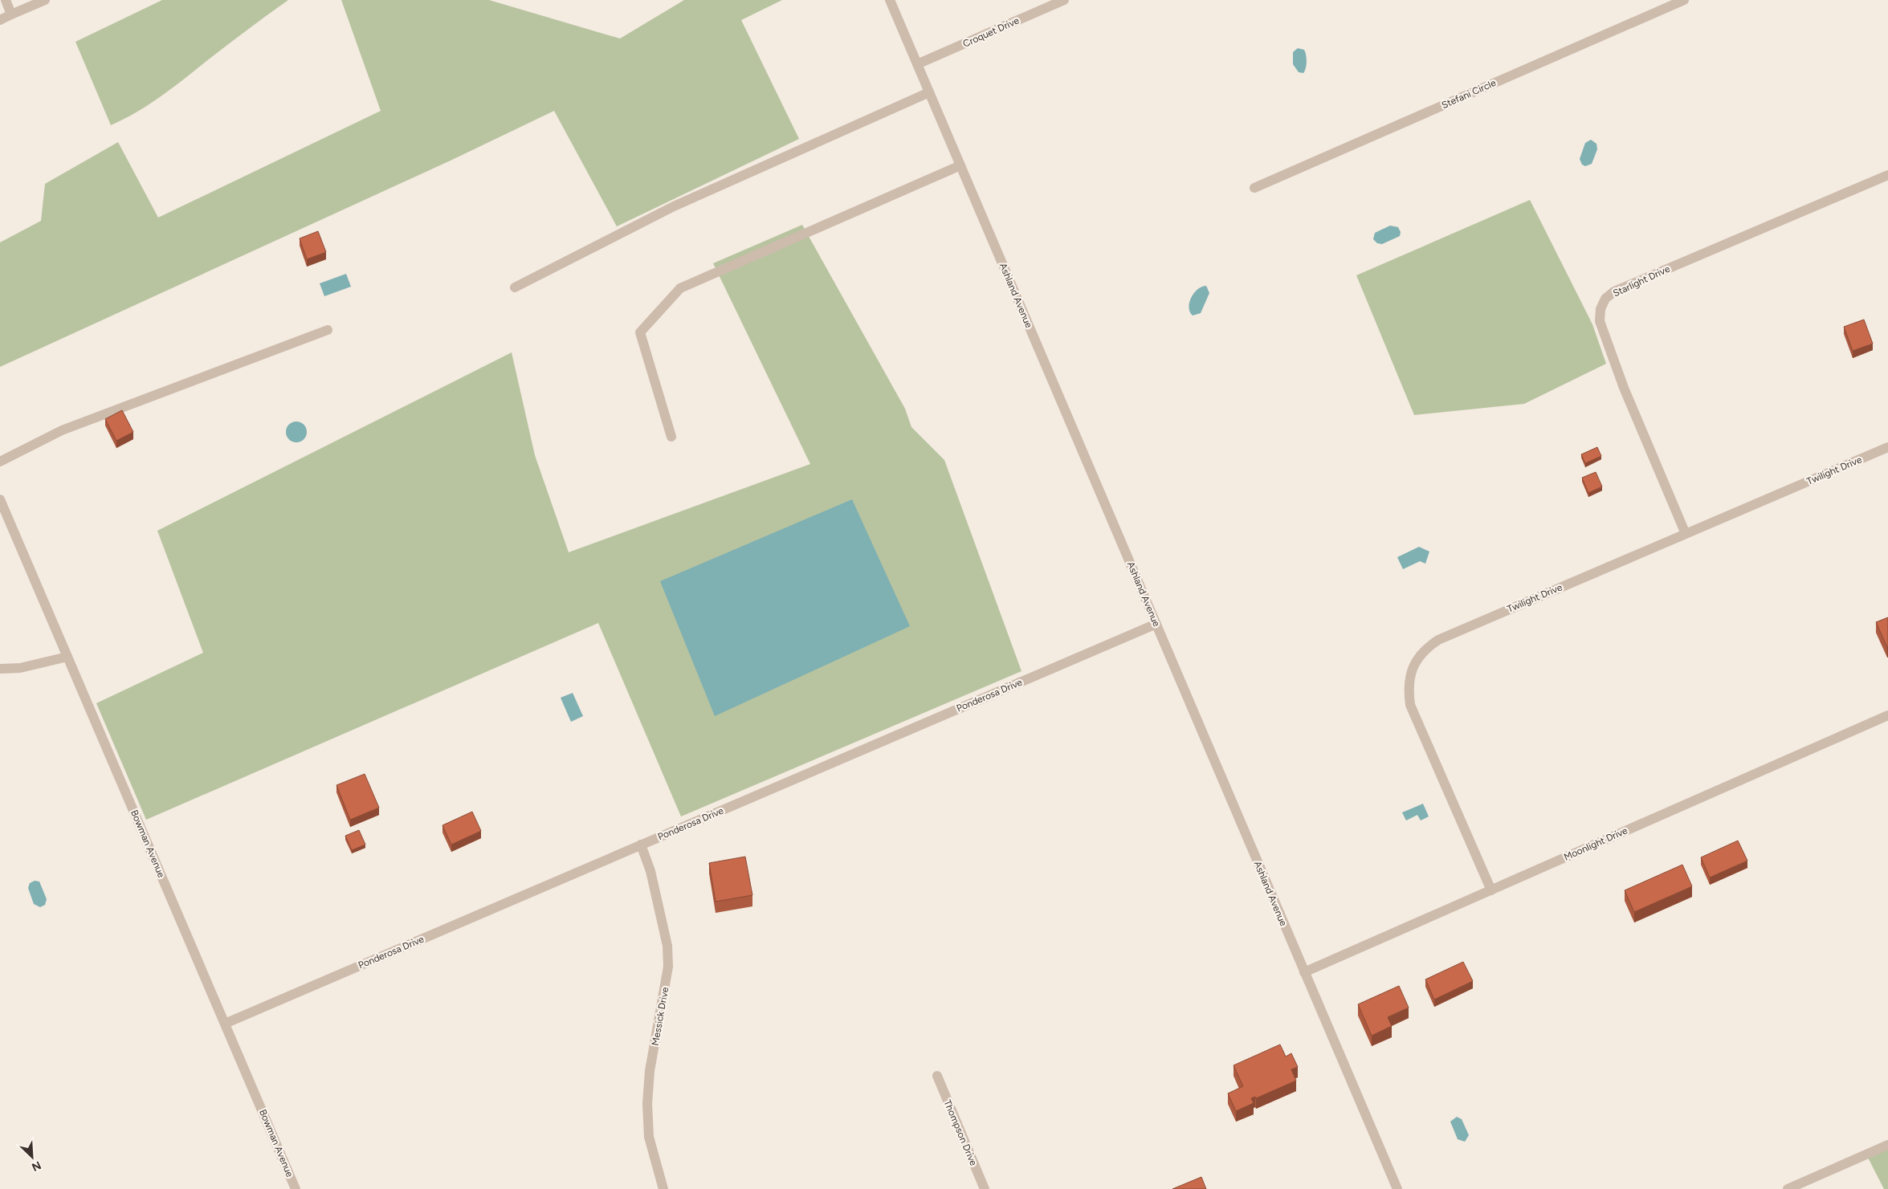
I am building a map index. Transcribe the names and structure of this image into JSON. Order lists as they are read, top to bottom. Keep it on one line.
{"streets":{"street":["Croquet Drive","Stefani Circle","Starlight Drive","Ashland Avenue","Twilight Drive","Ponderosa Drive","Bowman Avenue","Moonlight Drive","Messick Drive","Thompson Drive"]},"crossings":[["Croquet Drive","Ashland Avenue"],["Starlight Drive","Twilight Drive"],["Ashland Avenue","Ponderosa Drive"],["Ashland Avenue","Moonlight Drive"],["Twilight Drive","Moonlight Drive"],["Ponderosa Drive","Bowman Avenue"],["Ponderosa Drive","Messick Drive"]],"north":"bottom right"}
